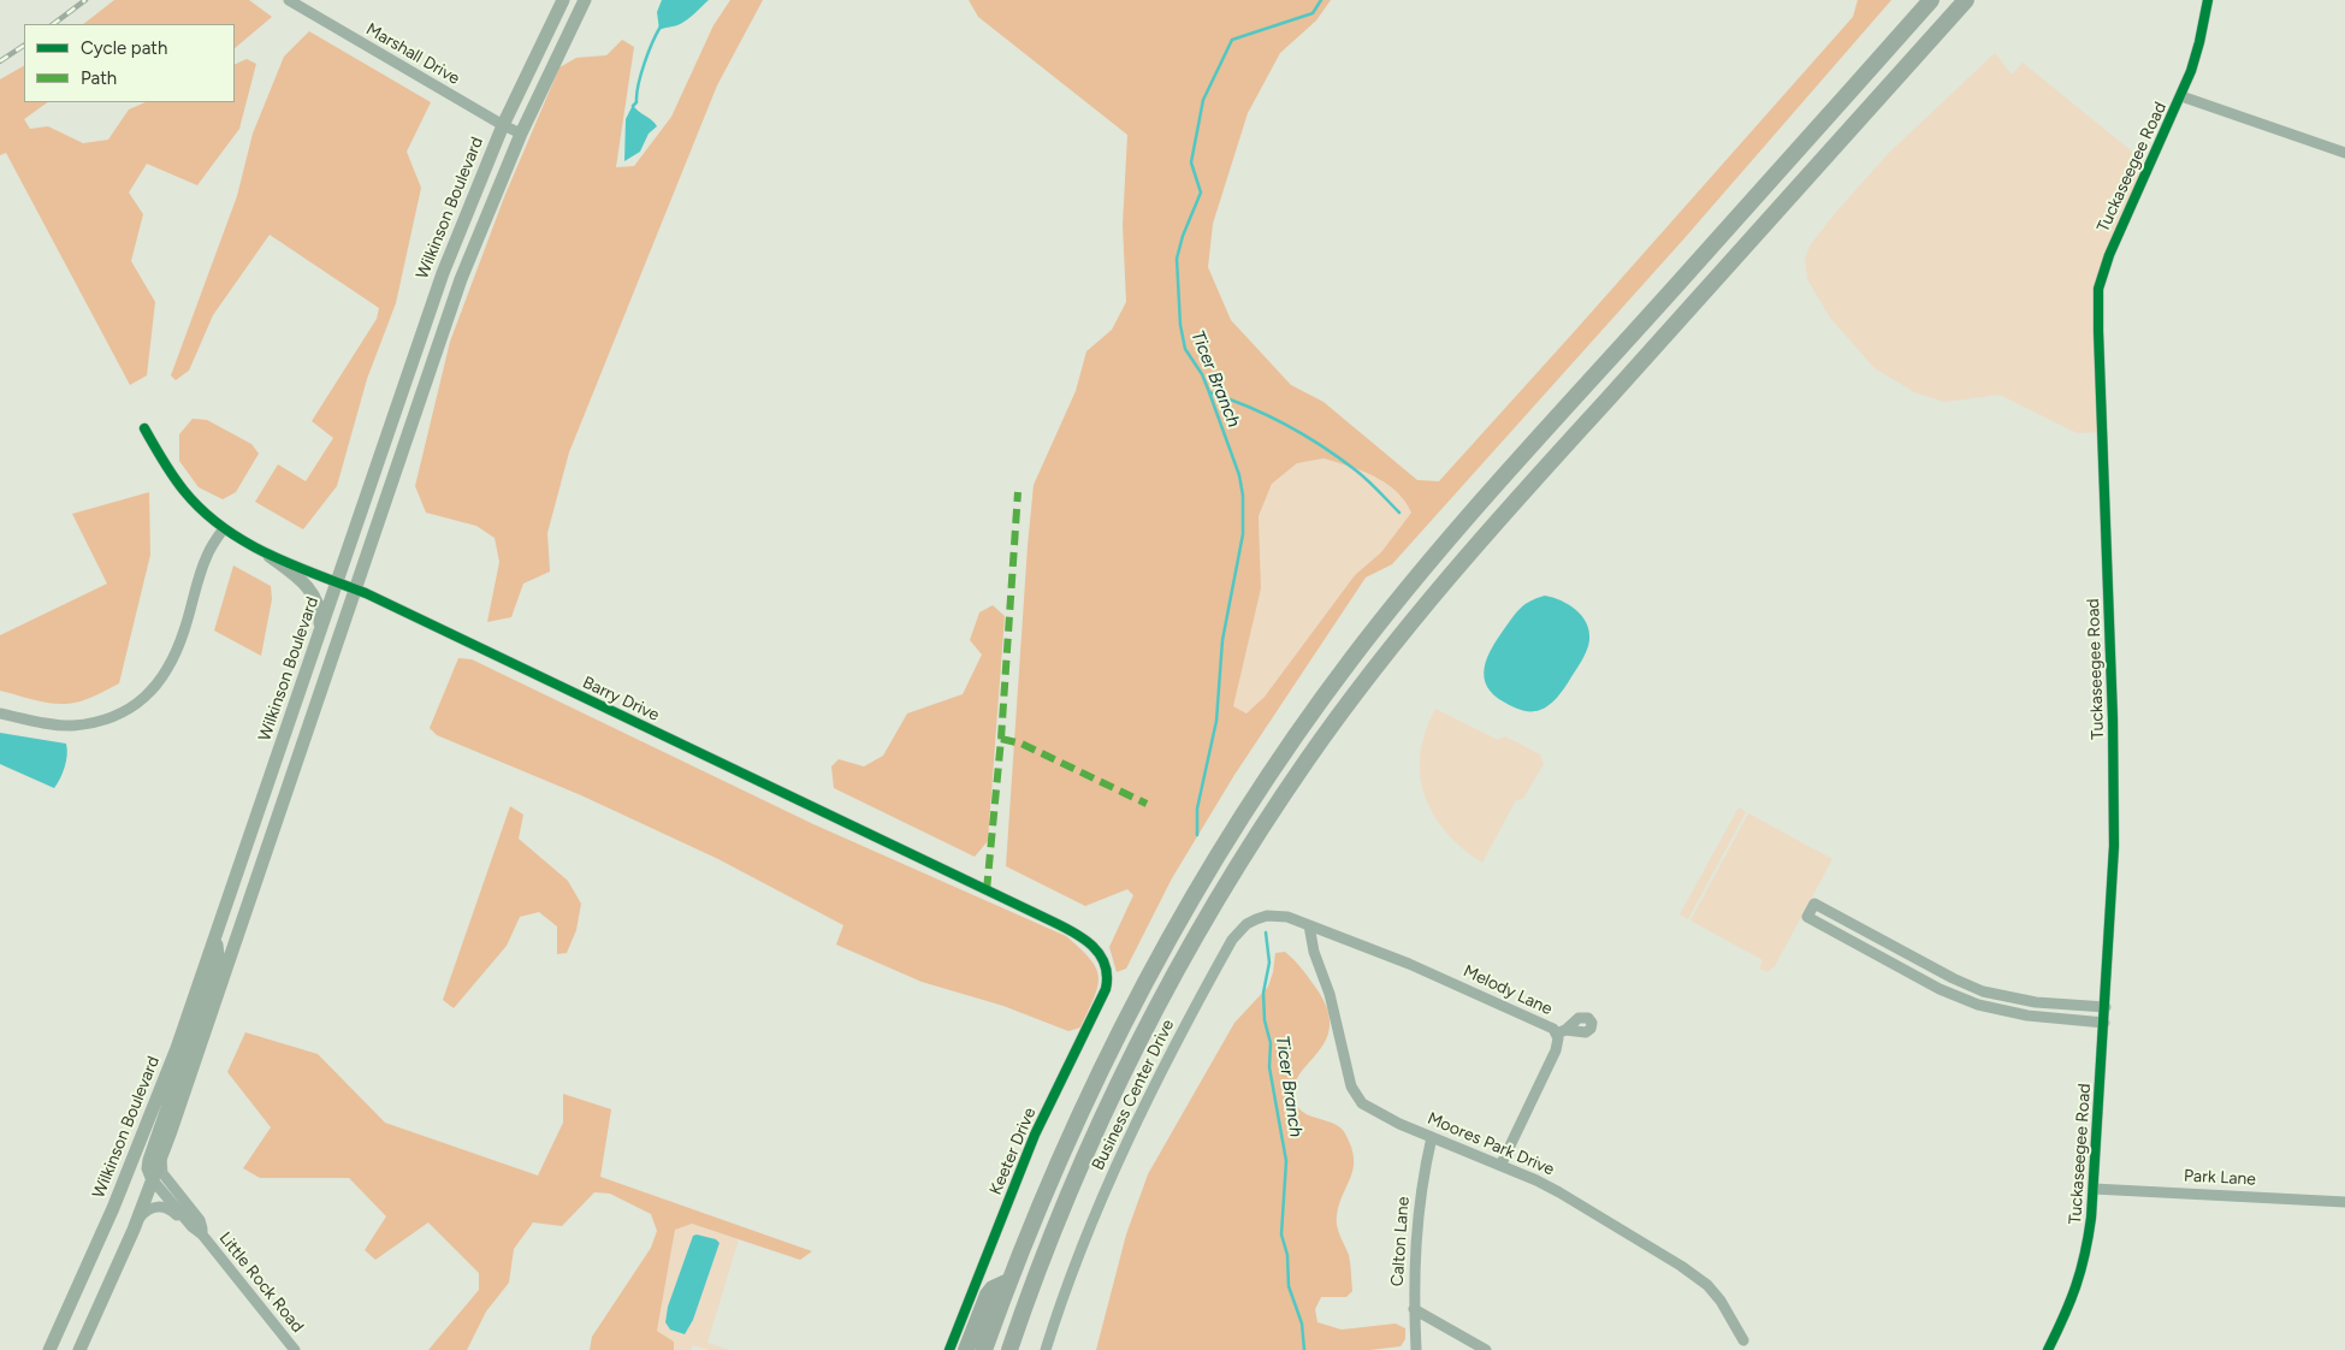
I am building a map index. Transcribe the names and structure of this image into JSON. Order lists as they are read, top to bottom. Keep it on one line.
{"streets":{"main road":["Wilkinson Boulevard"],"street":["Marshall Drive","Tuckaseegee Road","Barry Drive","Melody Lane","Business Center Drive","Moores Park Drive","Keeter Drive","Park Lane","Calton Lane","Little Rock Road"]},"crossings":[["Marshall Drive","Wilkinson Boulevard"],["Tuckaseegee Road","Park Lane"],["Wilkinson Boulevard","Barry Drive"],["Barry Drive","Keeter Drive"],["Melody Lane","Business Center Drive"],["Melody Lane","Moores Park Drive"],["Business Center Drive","Moores Park Drive"],["Moores Park Drive","Calton Lane"]],"water":["Ticer Branch"],"legend":["Cycle path","Path"]}
